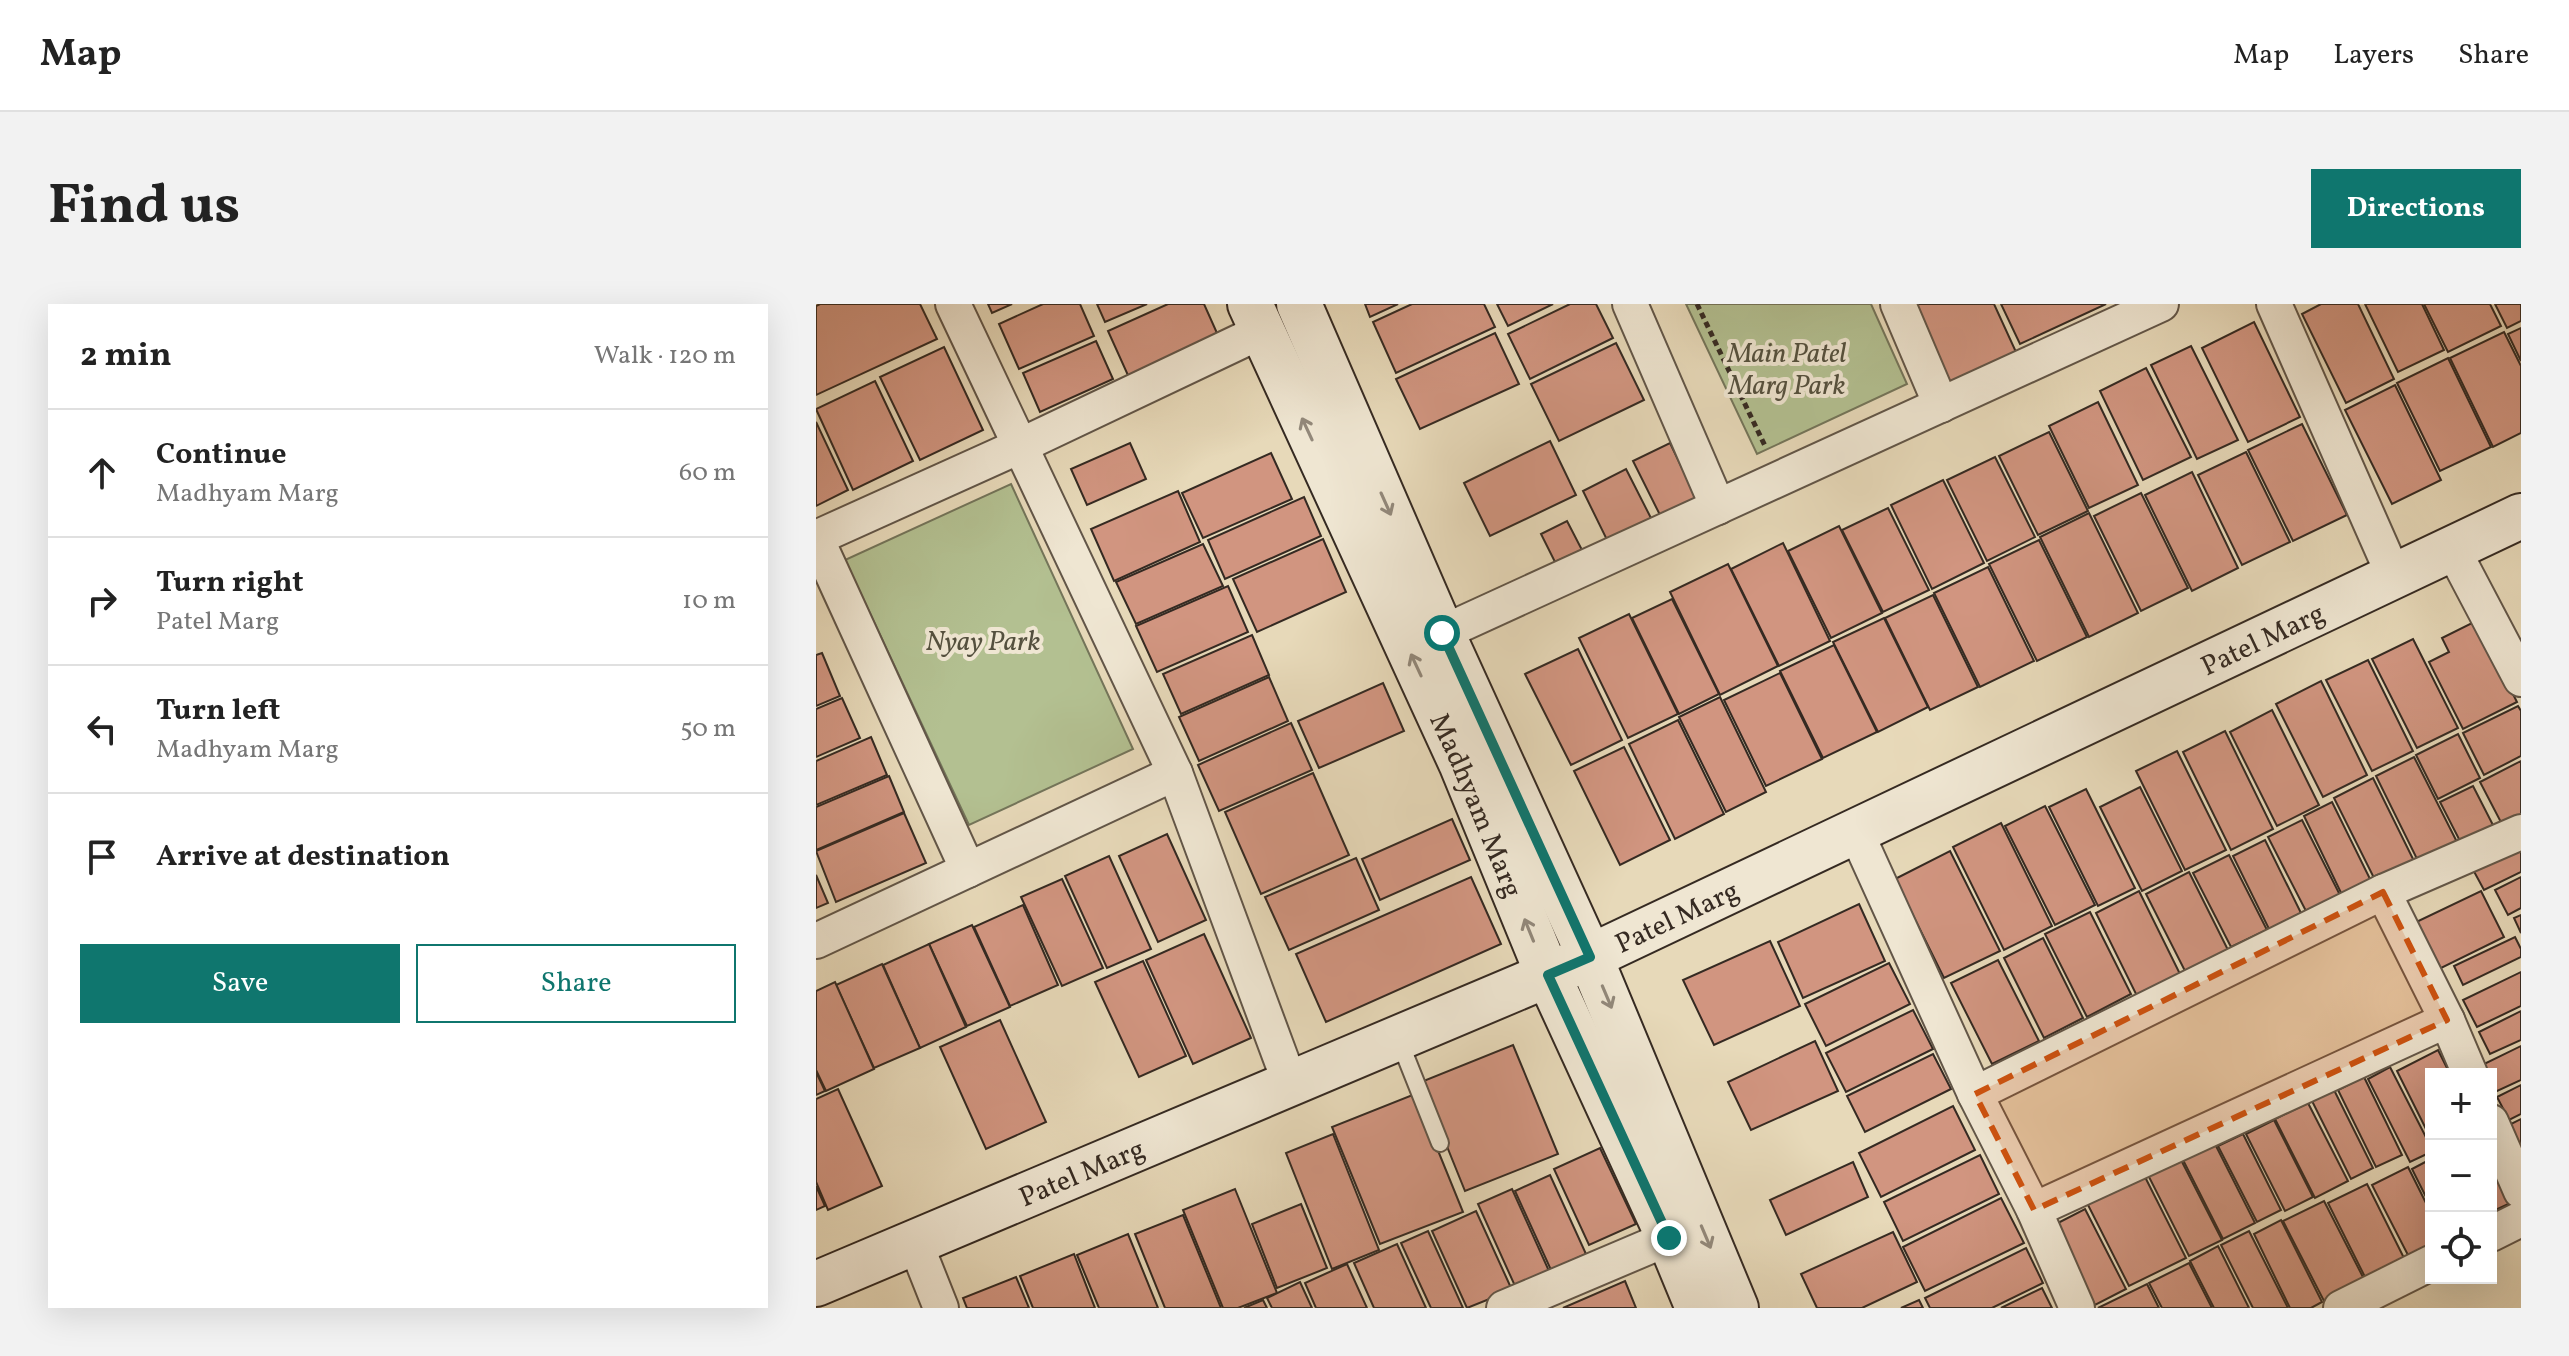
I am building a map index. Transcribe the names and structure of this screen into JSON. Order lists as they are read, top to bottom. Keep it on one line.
{"streets":{"street":["Patel Marg","Madhyam Marg"]},"crossings":[["Patel Marg","Madhyam Marg"]],"parks":["Main Patel Marg Park","Nyay Park"],"page":{"header":"Map","nav":["Map","Layers","Share"],"title":"Find us","buttons":["Directions",["Save","Share"]],"heading":["2 min","Walk · 120 m"],"list":[["Continue","Madhyam Marg","60 m"],["Turn right","Patel Marg","10 m"],["Turn left","Madhyam Marg","50 m"],"Arrive at destination"],"map_buttons":["+","−"]}}
